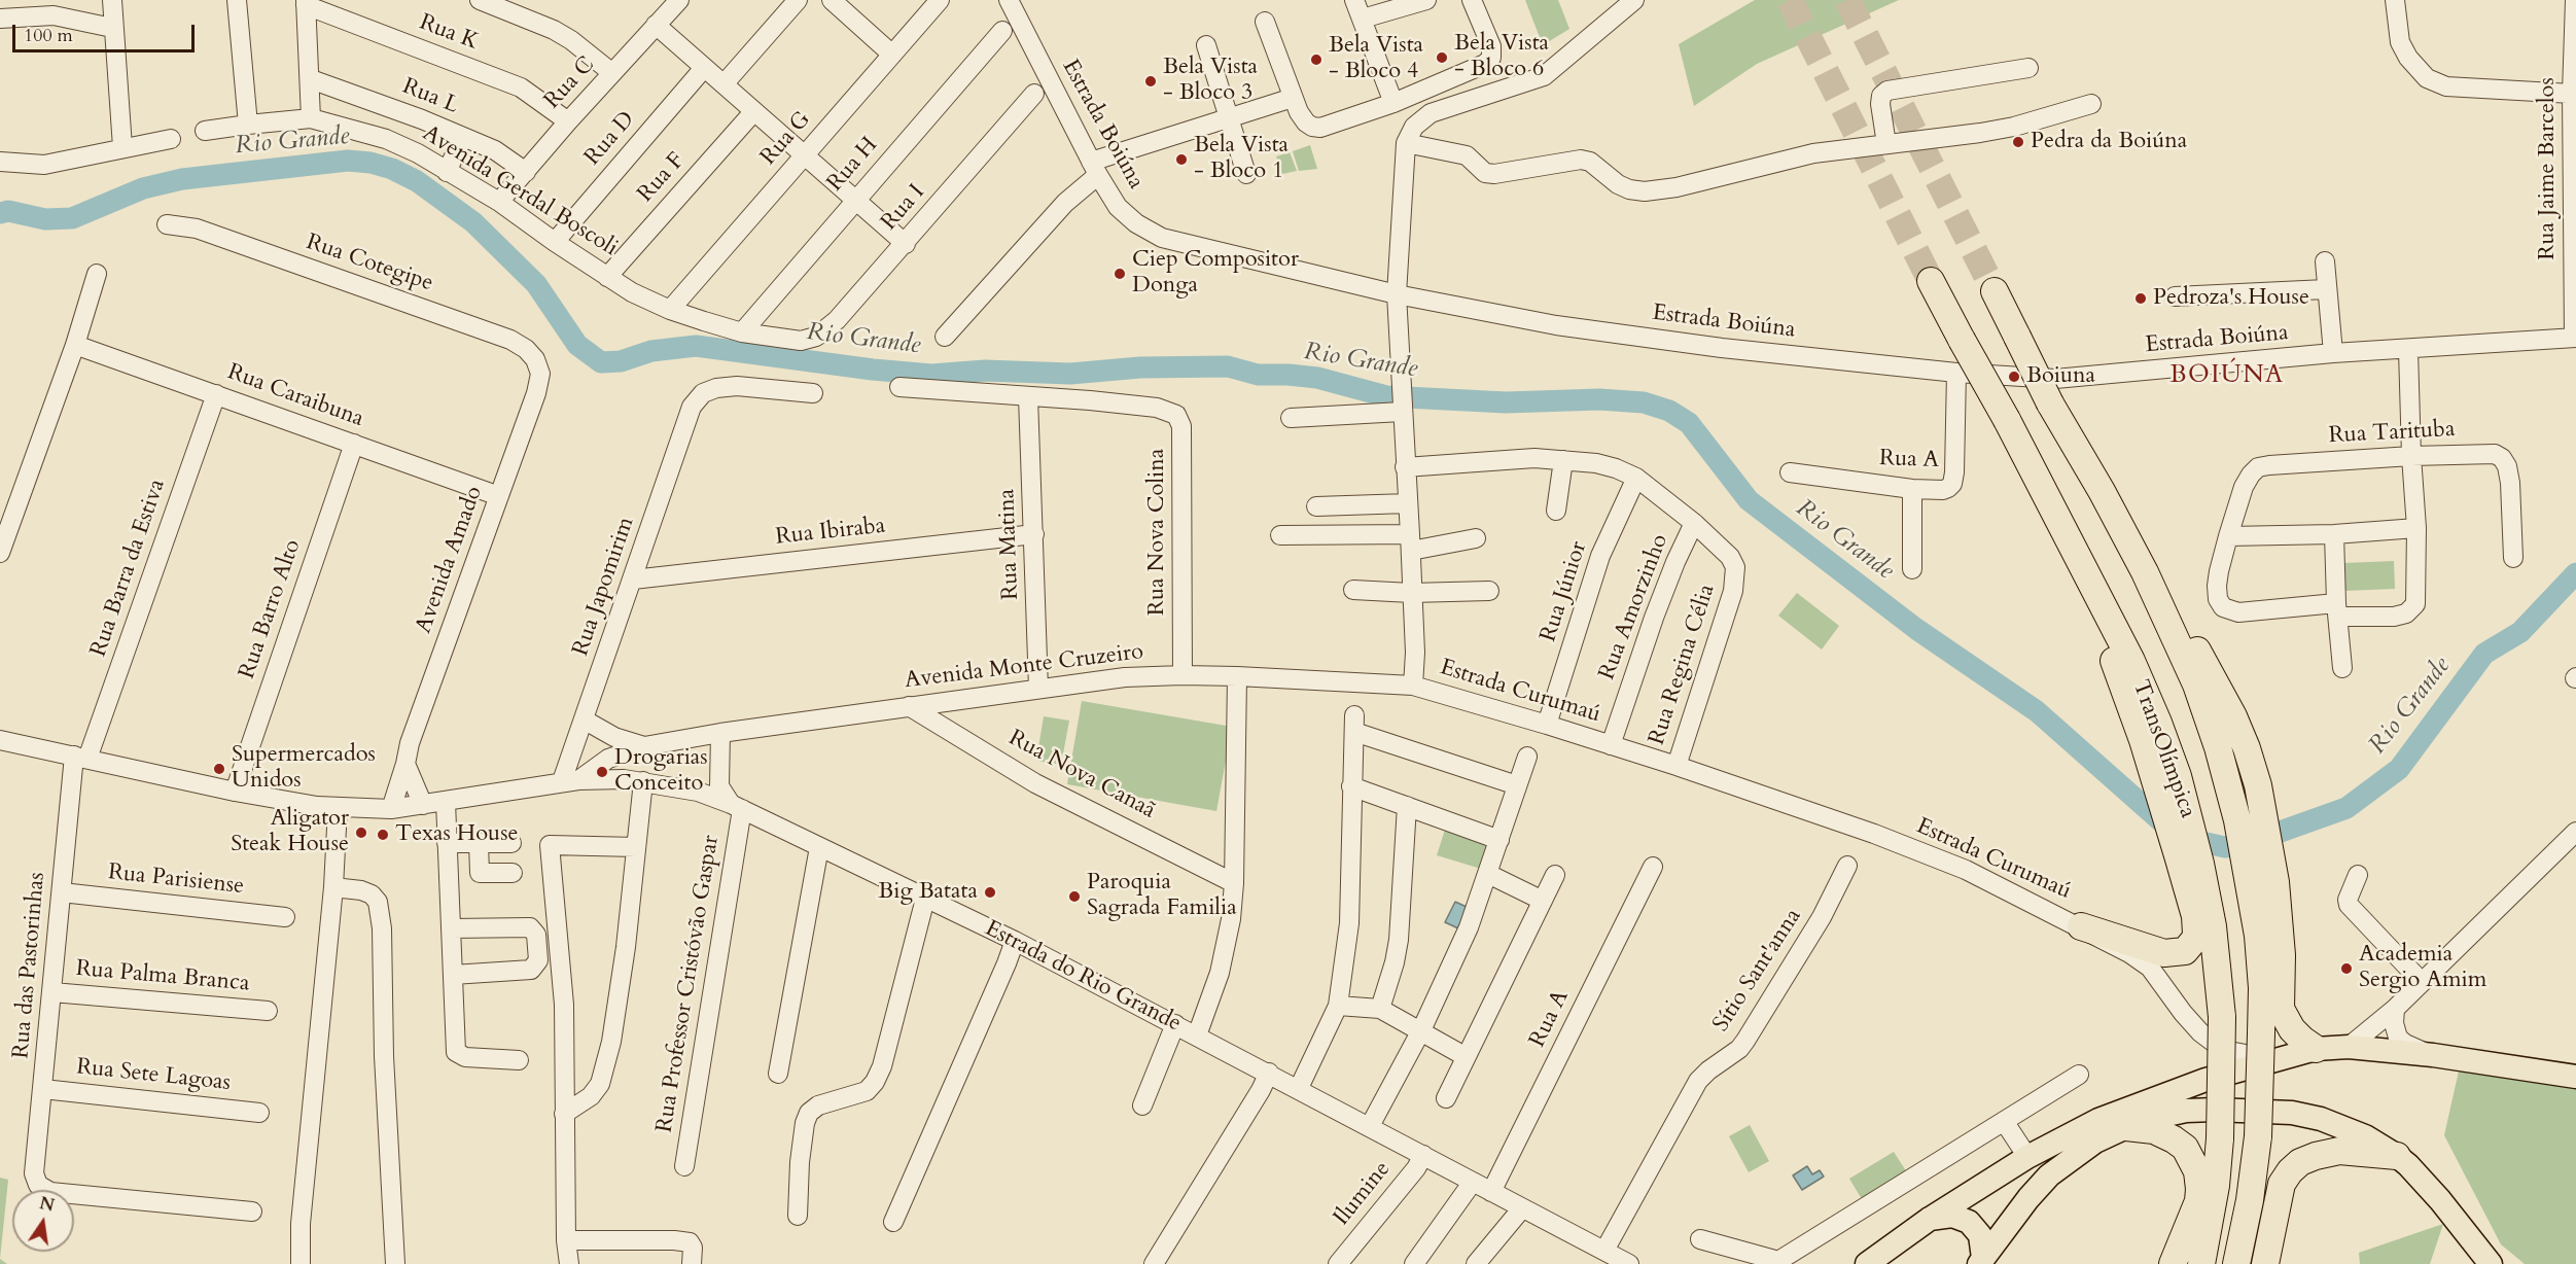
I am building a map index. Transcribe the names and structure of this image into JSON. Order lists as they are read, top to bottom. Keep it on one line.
{"streets":{"highway":["TransOlímpica"],"street":["Rua K","Rua C","Rua L","Estrada Boiúna","Rua D","Rua G","Rua H","Rua Jaime Barcelos","Rua F","Avenida Gerdal Boscoli","Rua I","Rua Cotegipe","Rua Caraibuna","Rua Tarituba","Rua A","Rua Ibiraba","Rua Nova Colina","Rua Matina","Avenida Amado","Rua Barra da Estiva","Rua Japomirim","Rua Júnior","Rua Amorzinho","Rua Barro Alto","Rua Regina Célia","Avenida Monte Cruzeiro","Estrada Curumaú","Rua Nova Canaã","Rua Parisiense","Rua das Pastorinhas","Sítio Sant'anna","Rua Palma Branca","Estrada do Rio Grande","Rua Professor Cristóvão Gaspar","Rua Sete Lagoas","Ilumine"]},"crossings":[["Rua K","Rua C"],["Rua C","Rua L"],["Rua C","Avenida Gerdal Boscoli"],["Estrada Boiúna","Rua Jaime Barcelos"],["Estrada Boiúna","Rua A"],["Estrada Boiúna","Estrada Curumaú"],["Rua D","Avenida Gerdal Boscoli"],["Rua G","Avenida Gerdal Boscoli"],["Rua H","Avenida Gerdal Boscoli"],["Rua F","Avenida Gerdal Boscoli"],["Avenida Gerdal Boscoli","Rua I"],["Rua Cotegipe","Avenida Amado"],["Rua Caraibuna","Avenida Amado"],["Rua Caraibuna","Rua Barra da Estiva"],["Rua Caraibuna","Rua Barro Alto"],["Rua A","Estrada do Rio Grande"],["Rua Ibiraba","Rua Matina"],["Rua Ibiraba","Rua Japomirim"],["Rua Nova Colina","Rua Matina"],["Rua Nova Colina","Avenida Monte Cruzeiro"],["Rua Matina","Avenida Monte Cruzeiro"],["Rua Barra da Estiva","Rua das Pastorinhas"],["Rua Japomirim","Avenida Monte Cruzeiro"],["Rua Júnior","Estrada Curumaú"],["Rua Amorzinho","Rua Regina Célia"],["Rua Amorzinho","Estrada Curumaú"],["Rua Regina Célia","Estrada Curumaú"],["Avenida Monte Cruzeiro","Estrada Curumaú"],["Avenida Monte Cruzeiro","Rua Nova Canaã"],["Rua Parisiense","Rua das Pastorinhas"],["Rua das Pastorinhas","Rua Palma Branca"],["Rua das Pastorinhas","Rua Sete Lagoas"],["Sítio Sant'anna","Estrada do Rio Grande"],["Estrada do Rio Grande","Rua Professor Cristóvão Gaspar"],["Estrada do Rio Grande","Ilumine"]],"districts":["BOIÚNA"],"water":["Rio Grande"],"places":["Bela Vista - Bloco 6","Bela Vista - Bloco 4","Bela Vista - Bloco 3","Pedra da Boiúna","Bela Vista - Bloco 1","Ciep Compositor Donga","Pedroza's House","Boiuna","Supermercados Unidos","Drogarias Conceito","Aligator Steak House","Texas House","Big Batata","Paroquia Sagrada Familia","Academia Sergio Amim"],"scale_bar":"100 m","north":"top"}
